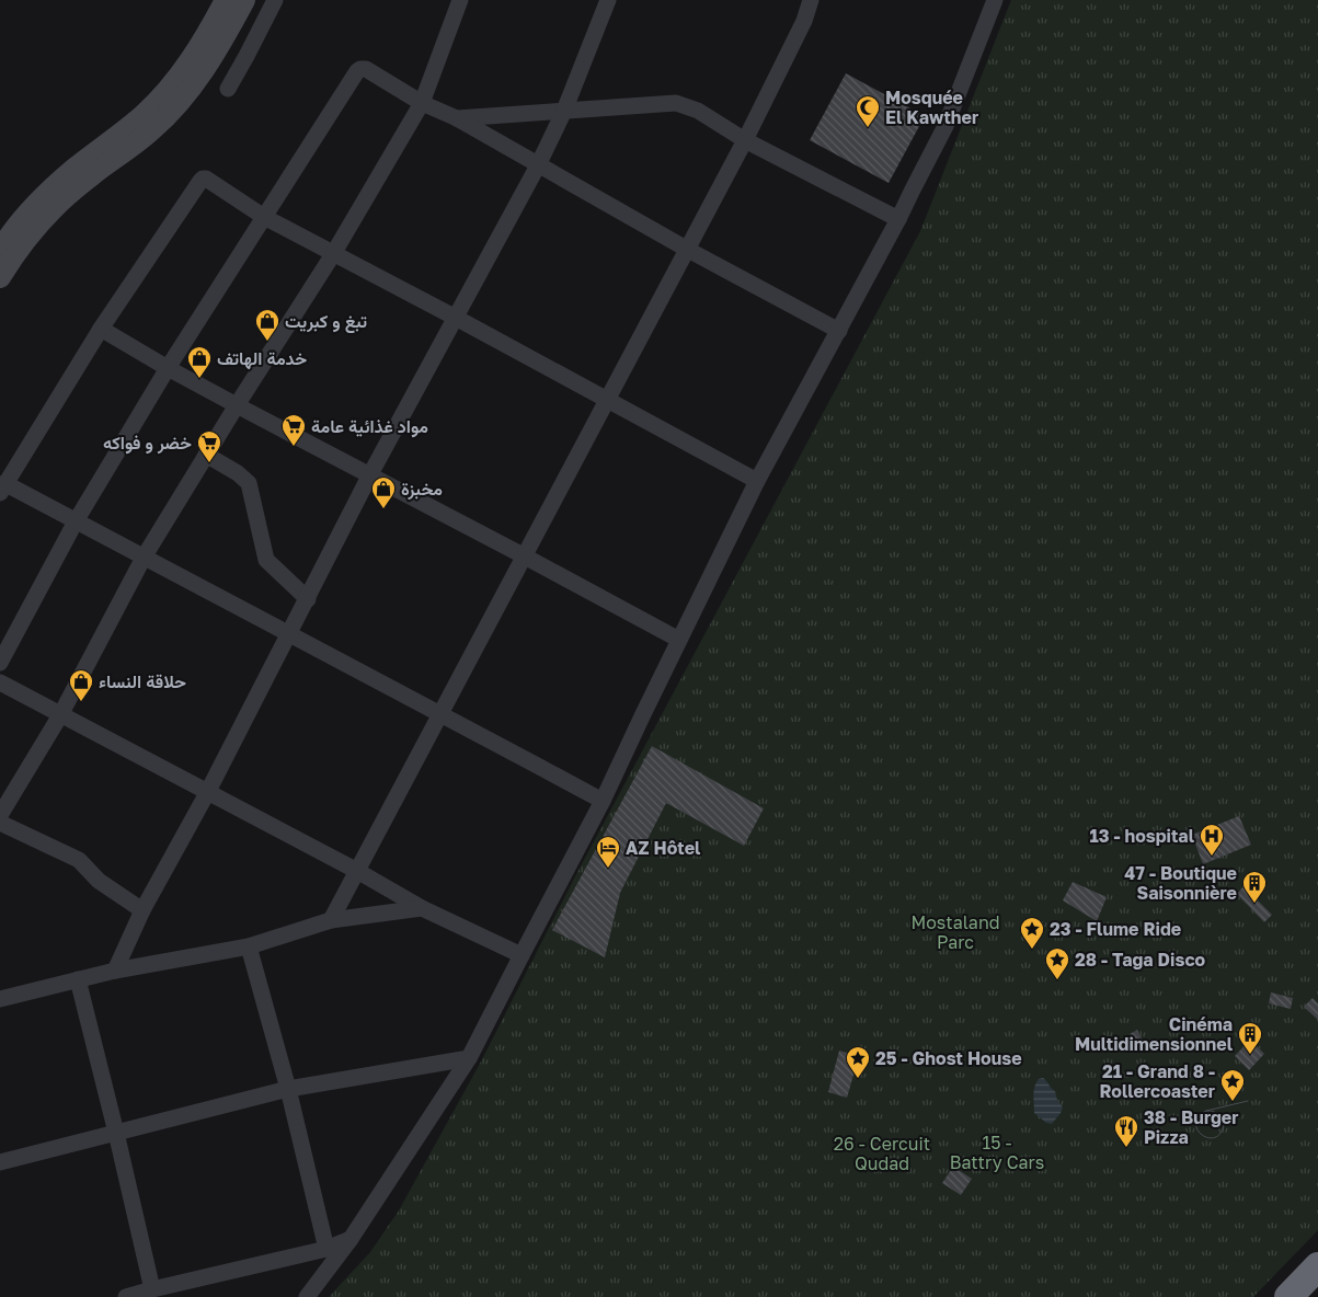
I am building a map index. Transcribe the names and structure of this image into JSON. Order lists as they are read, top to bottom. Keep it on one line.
{"parks":["Mostaland Parc","15 - Battry Cars","26 - Cercuit Qudad"],"places":{"mosque":["Mosquée El Kawther"],"shop":["تبغ و كبريت","خدمة الهاتف","مخبزة","حلاقة النساء"],"supermarket":["مواد غذائية عامة","خضر و فواكه"],"hospital":["13 - hospital"],"hotel":["AZ Hôtel"],"building":["47 - Boutique Saisonnière","Cinéma Multidimensionnel"],"place":["23 - Flume Ride","28 - Taga Disco","25 - Ghost House","21 - Grand 8 - Rollercoaster"],"restaurant":["38 - Burger Pizza"]}}
